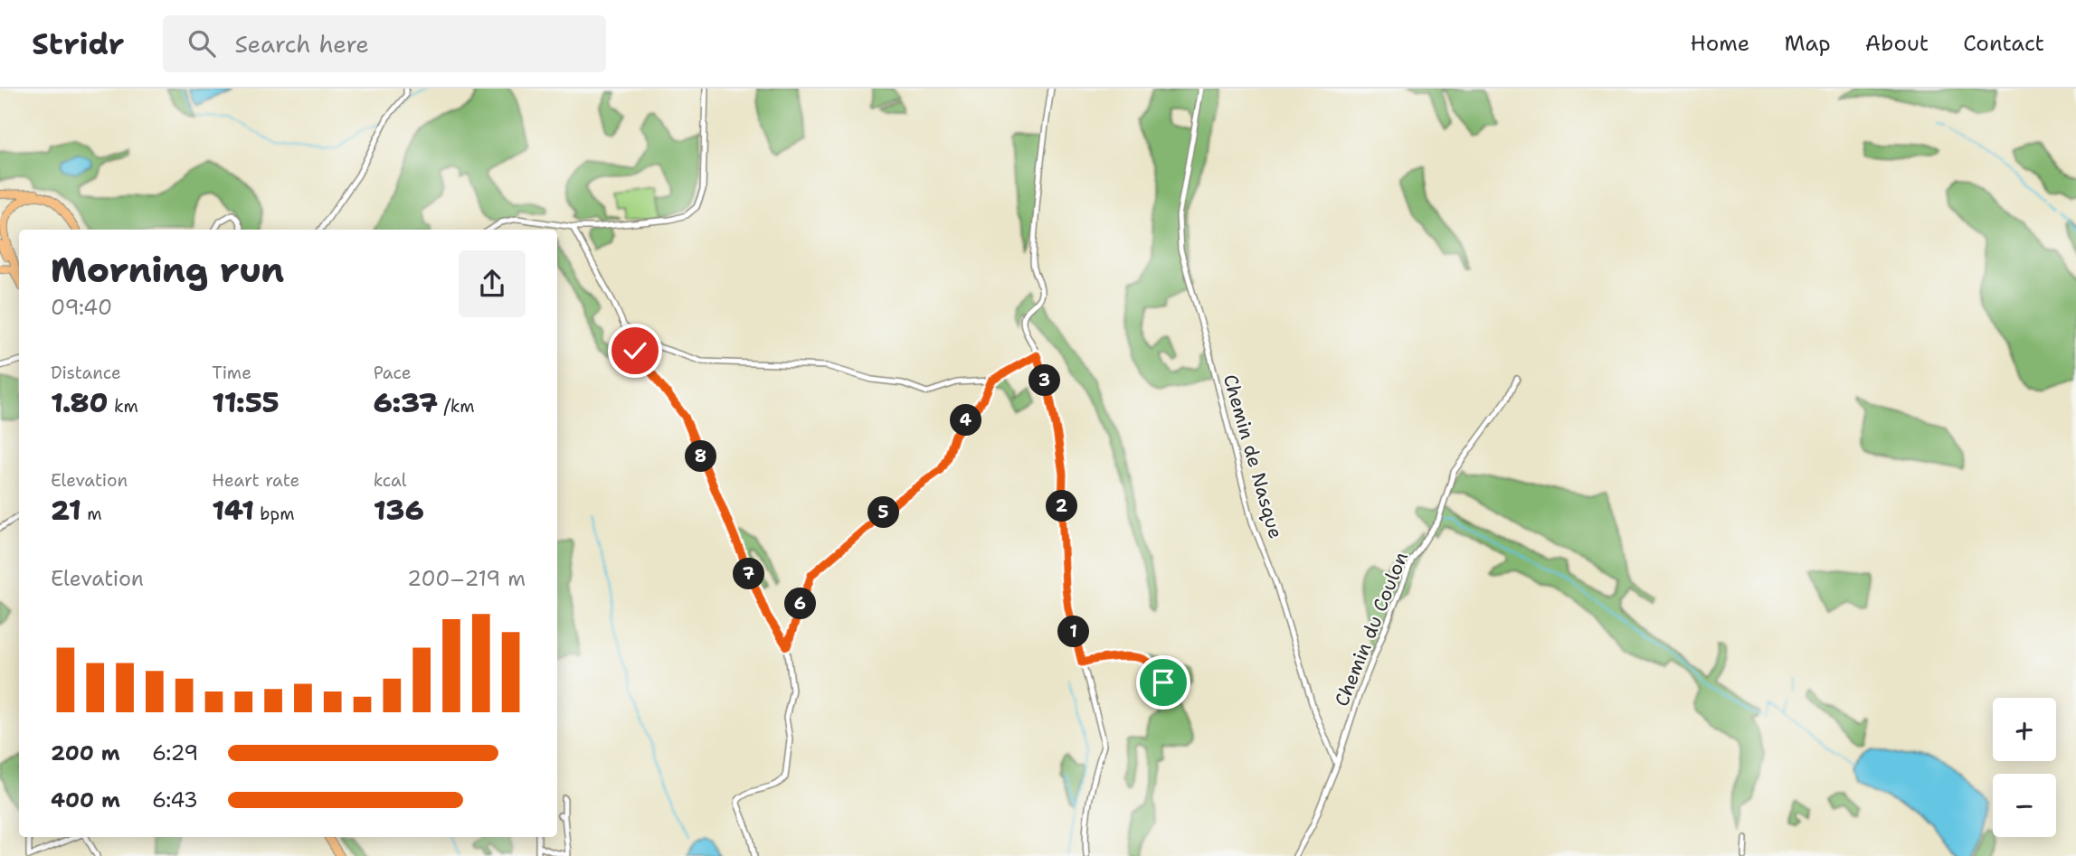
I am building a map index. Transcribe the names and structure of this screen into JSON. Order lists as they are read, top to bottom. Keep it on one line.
{"streets":{"street":["Chemin de Nasque","Chemin du Coulon"]},"crossings":[["Chemin de Nasque","Chemin du Coulon"]],"page":{"header":"Stridr","search":"Search here","nav":["Home","Map","About","Contact"],"heading":["Morning run","09:40"],"stats":[["Distance","1.80 km"],["Time","11:55"],["Pace","6:37 /km"],["Elevation","21 m"],["Heart rate","141 bpm"],["kcal","136"]],"pins":["3","4","8","2","5","7","6","1"],"chart":["Elevation","200–219 m"],"map_buttons":["+","−"],"list":[{"name":"200 m","note":"6:29"},{"name":"400 m","note":"6:43"}]}}
